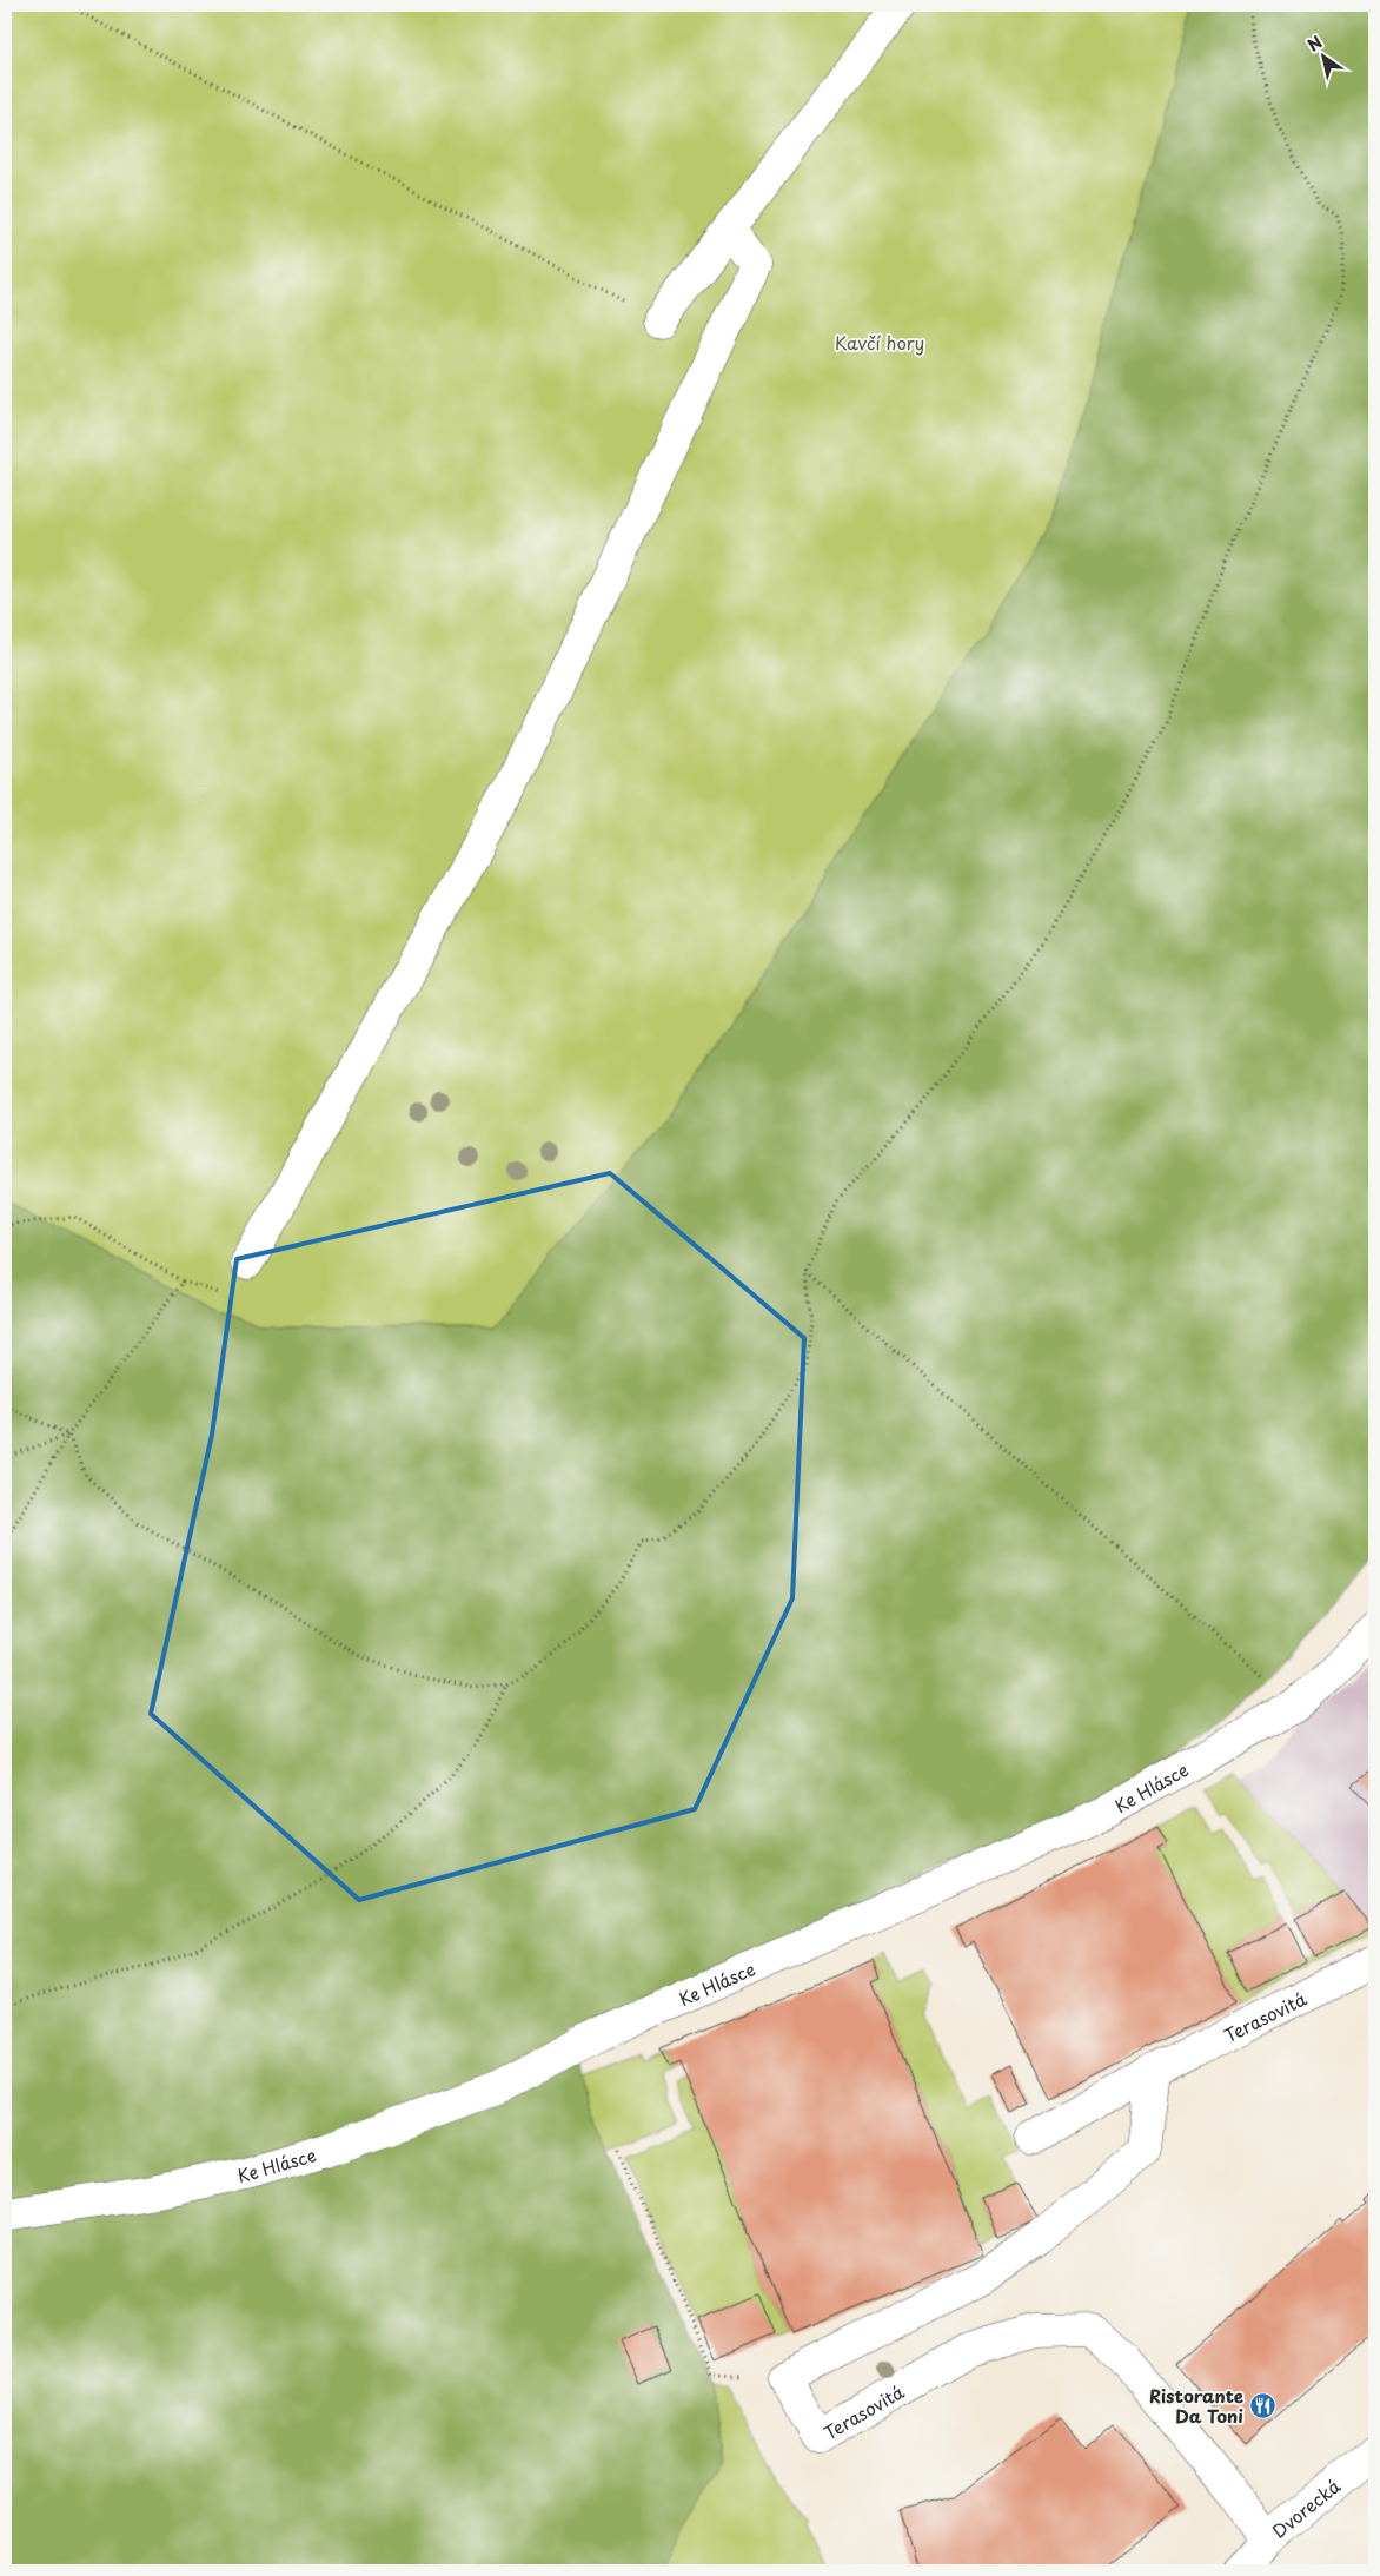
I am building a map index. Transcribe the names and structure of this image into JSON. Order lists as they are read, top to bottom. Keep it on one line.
{"streets":{"street":["Ke Hlásce","Terasovitá","Dvorecká"]},"crossings":[["Terasovitá","Dvorecká"]],"parks":["Kavčí hory"],"places":{"restaurant":["Ristorante Da Toni"]},"north":"top left"}
